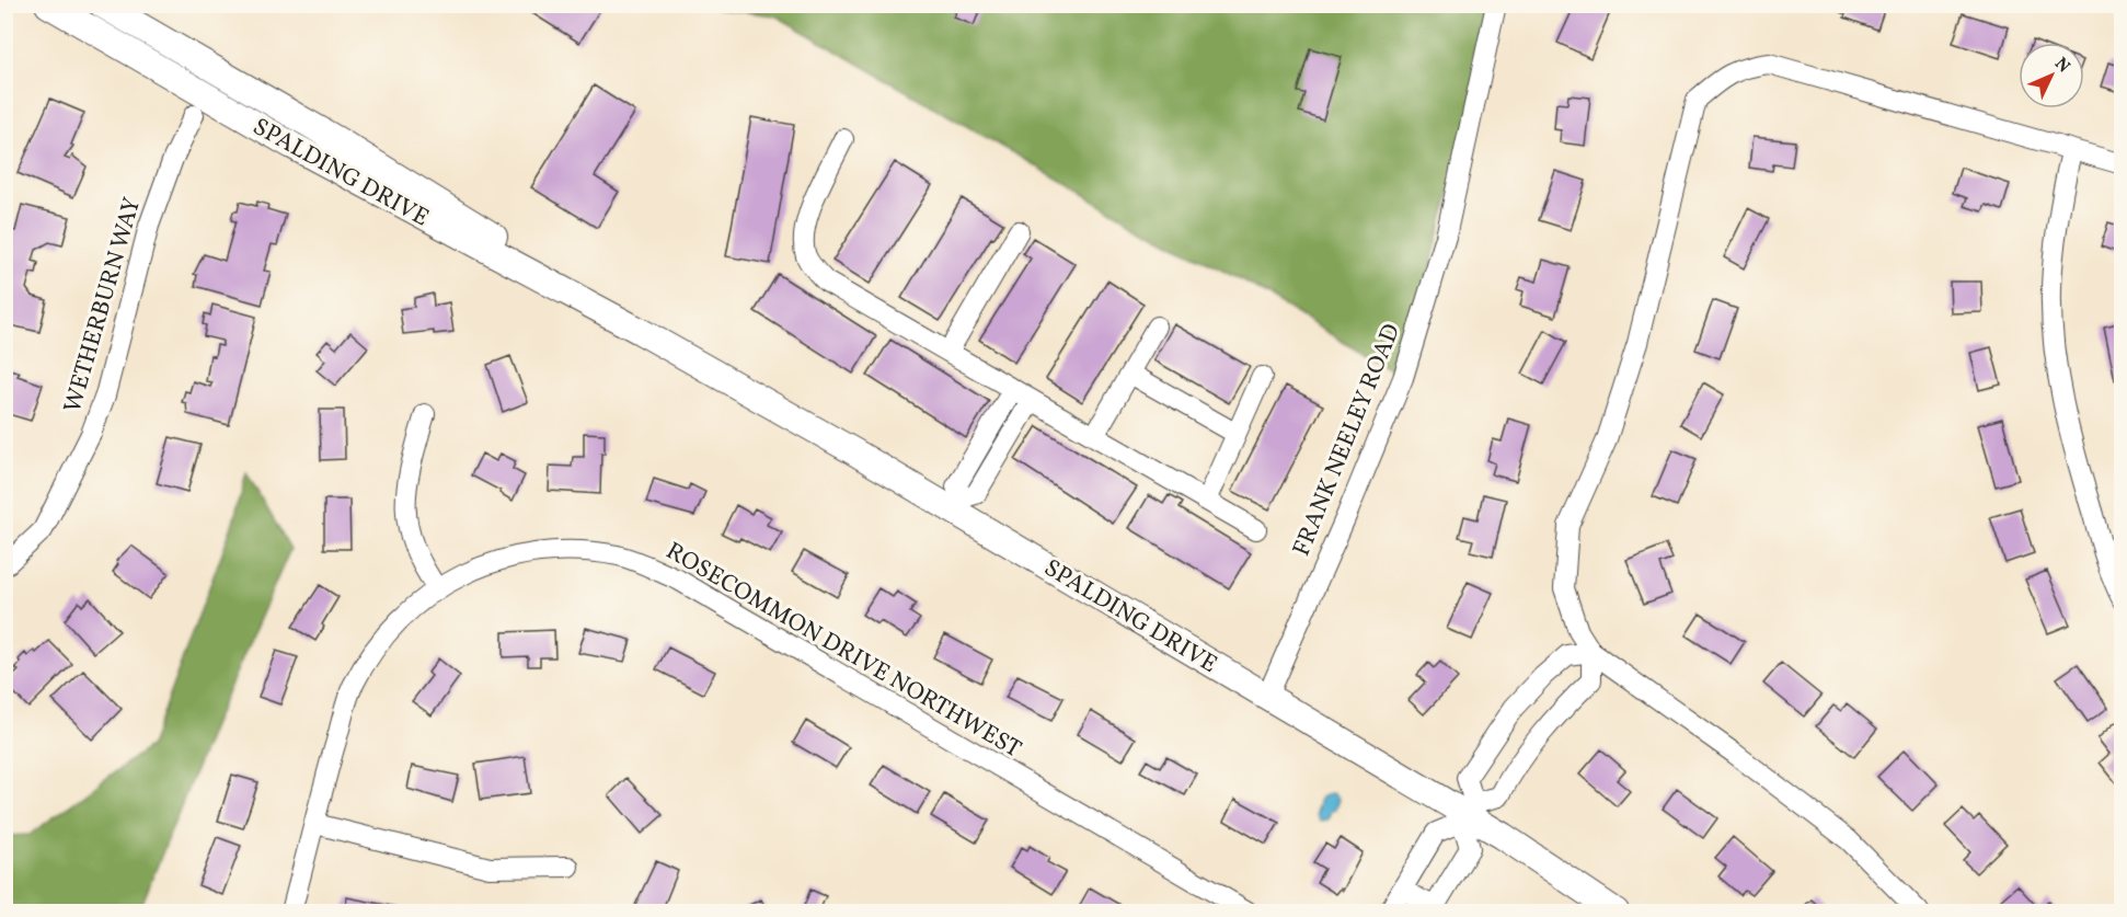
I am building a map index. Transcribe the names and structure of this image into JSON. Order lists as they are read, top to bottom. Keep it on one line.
{"streets":{"main road":["SPALDING DRIVE"],"street":["WETHERBURN WAY","FRANK NEELEY ROAD","ROSECOMMON DRIVE NORTHWEST"]},"crossings":[["SPALDING DRIVE","FRANK NEELEY ROAD"]],"north":"top right"}
